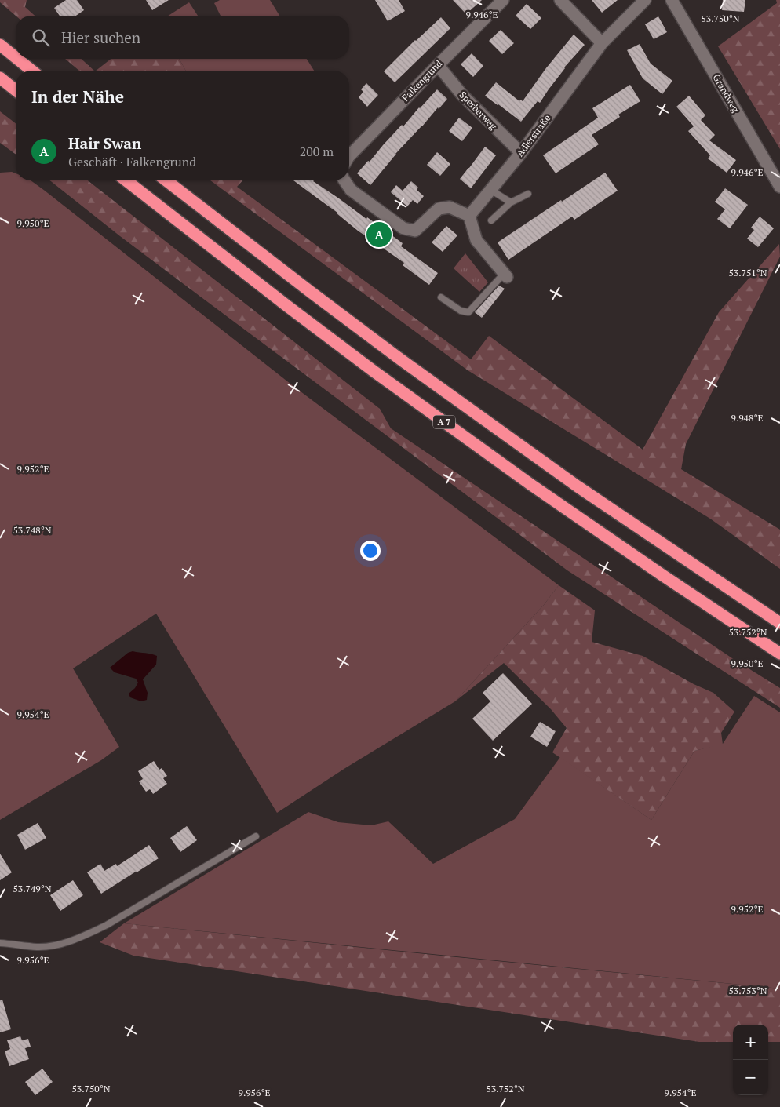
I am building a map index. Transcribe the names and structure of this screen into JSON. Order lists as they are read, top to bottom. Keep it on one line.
{"streets":{"highway":["A 7"],"street":["Falkengrund","Grandweg","Sperberweg","Adlerstraße"]},"crossings":[["Falkengrund","Sperberweg"],["Sperberweg","Adlerstraße"]],"page":{"search":"Hier suchen","heading":"In der Nähe","list":[{"mark":"A","name":"Hair Swan","note":"Geschäft · Falkengrund","value":"200 m"}],"pins":"A","map_buttons":["+","−"]},"coordinates":["9.946°E","53.750°N","9.950°E","53.751°N","9.948°E","9.952°E","53.748°N","53.752°N","9.954°E","53.749°N","9.956°E","53.753°N"]}
